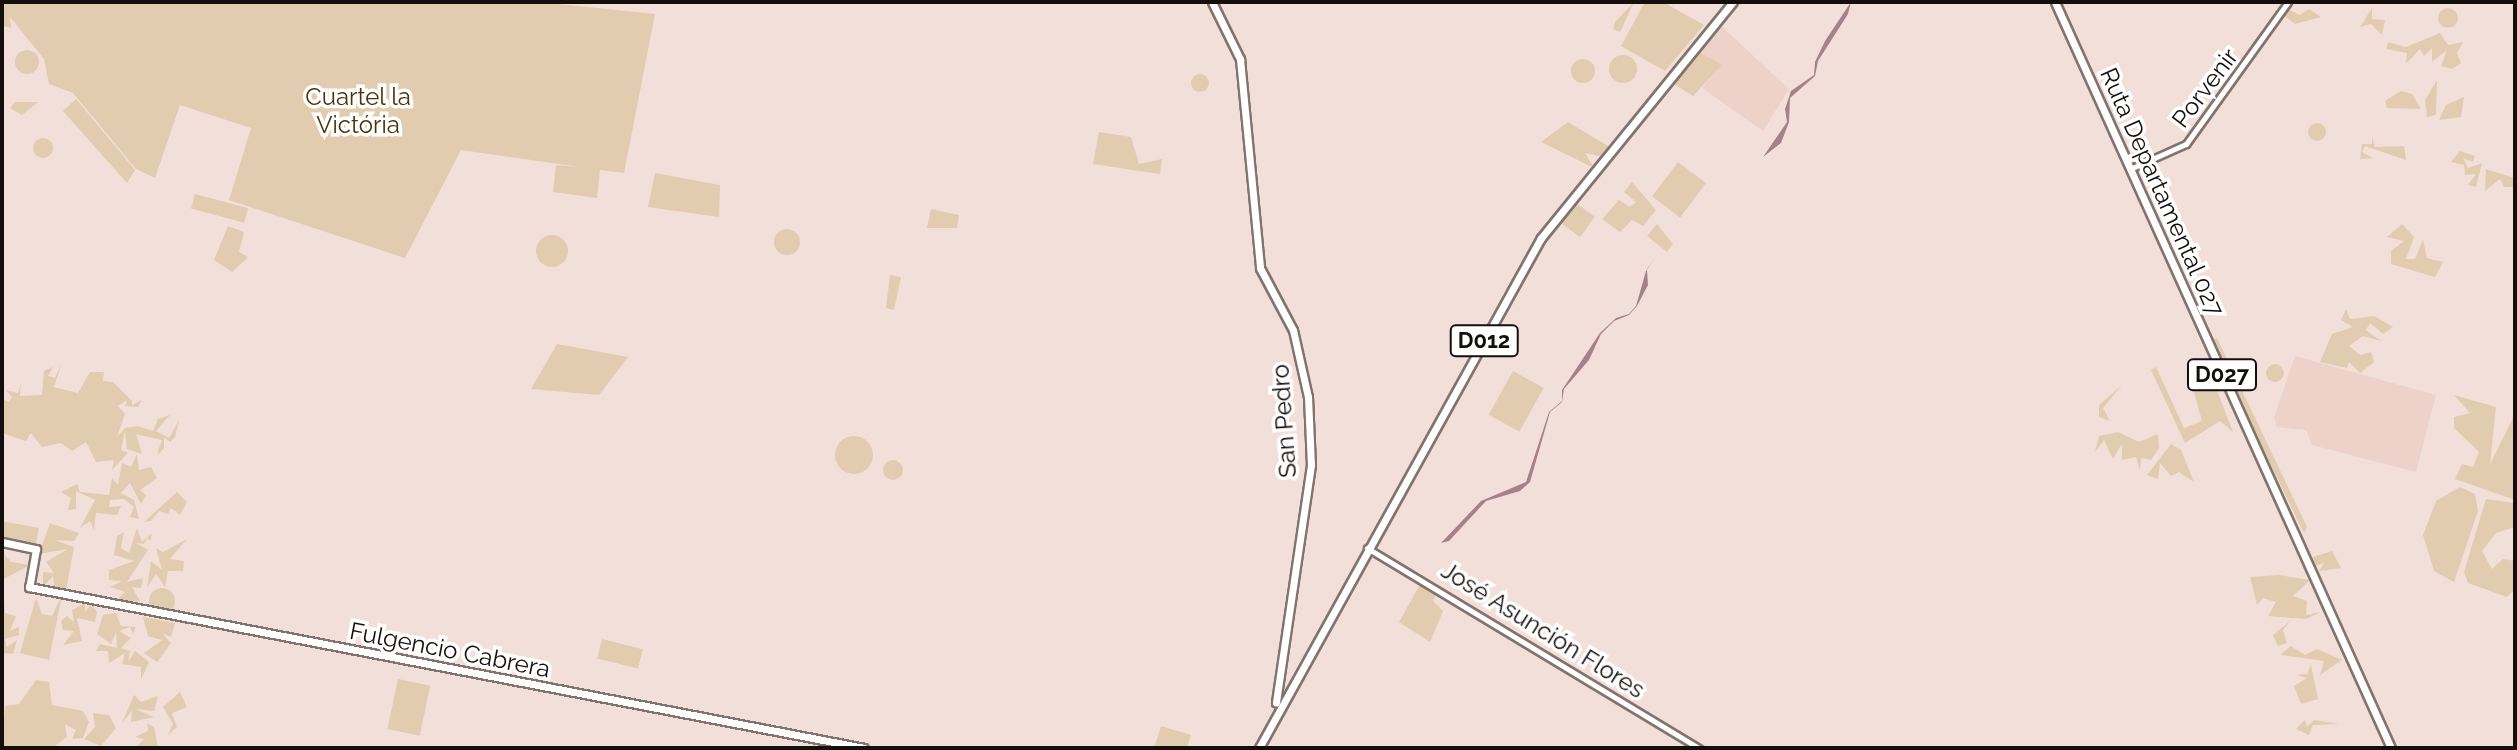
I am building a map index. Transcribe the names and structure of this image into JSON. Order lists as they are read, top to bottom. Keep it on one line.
{"streets":{"main road":["Ruta Departamental 027","D012","D027","San Pedro","Fulgencio Cabrera"],"street":["Porvenir","José Asunción Flores"]},"crossings":[["Porvenir","Ruta Departamental 027"],["D012","San Pedro"],["D012","José Asunción Flores"]],"parks":["Cuartel la Victória"]}
